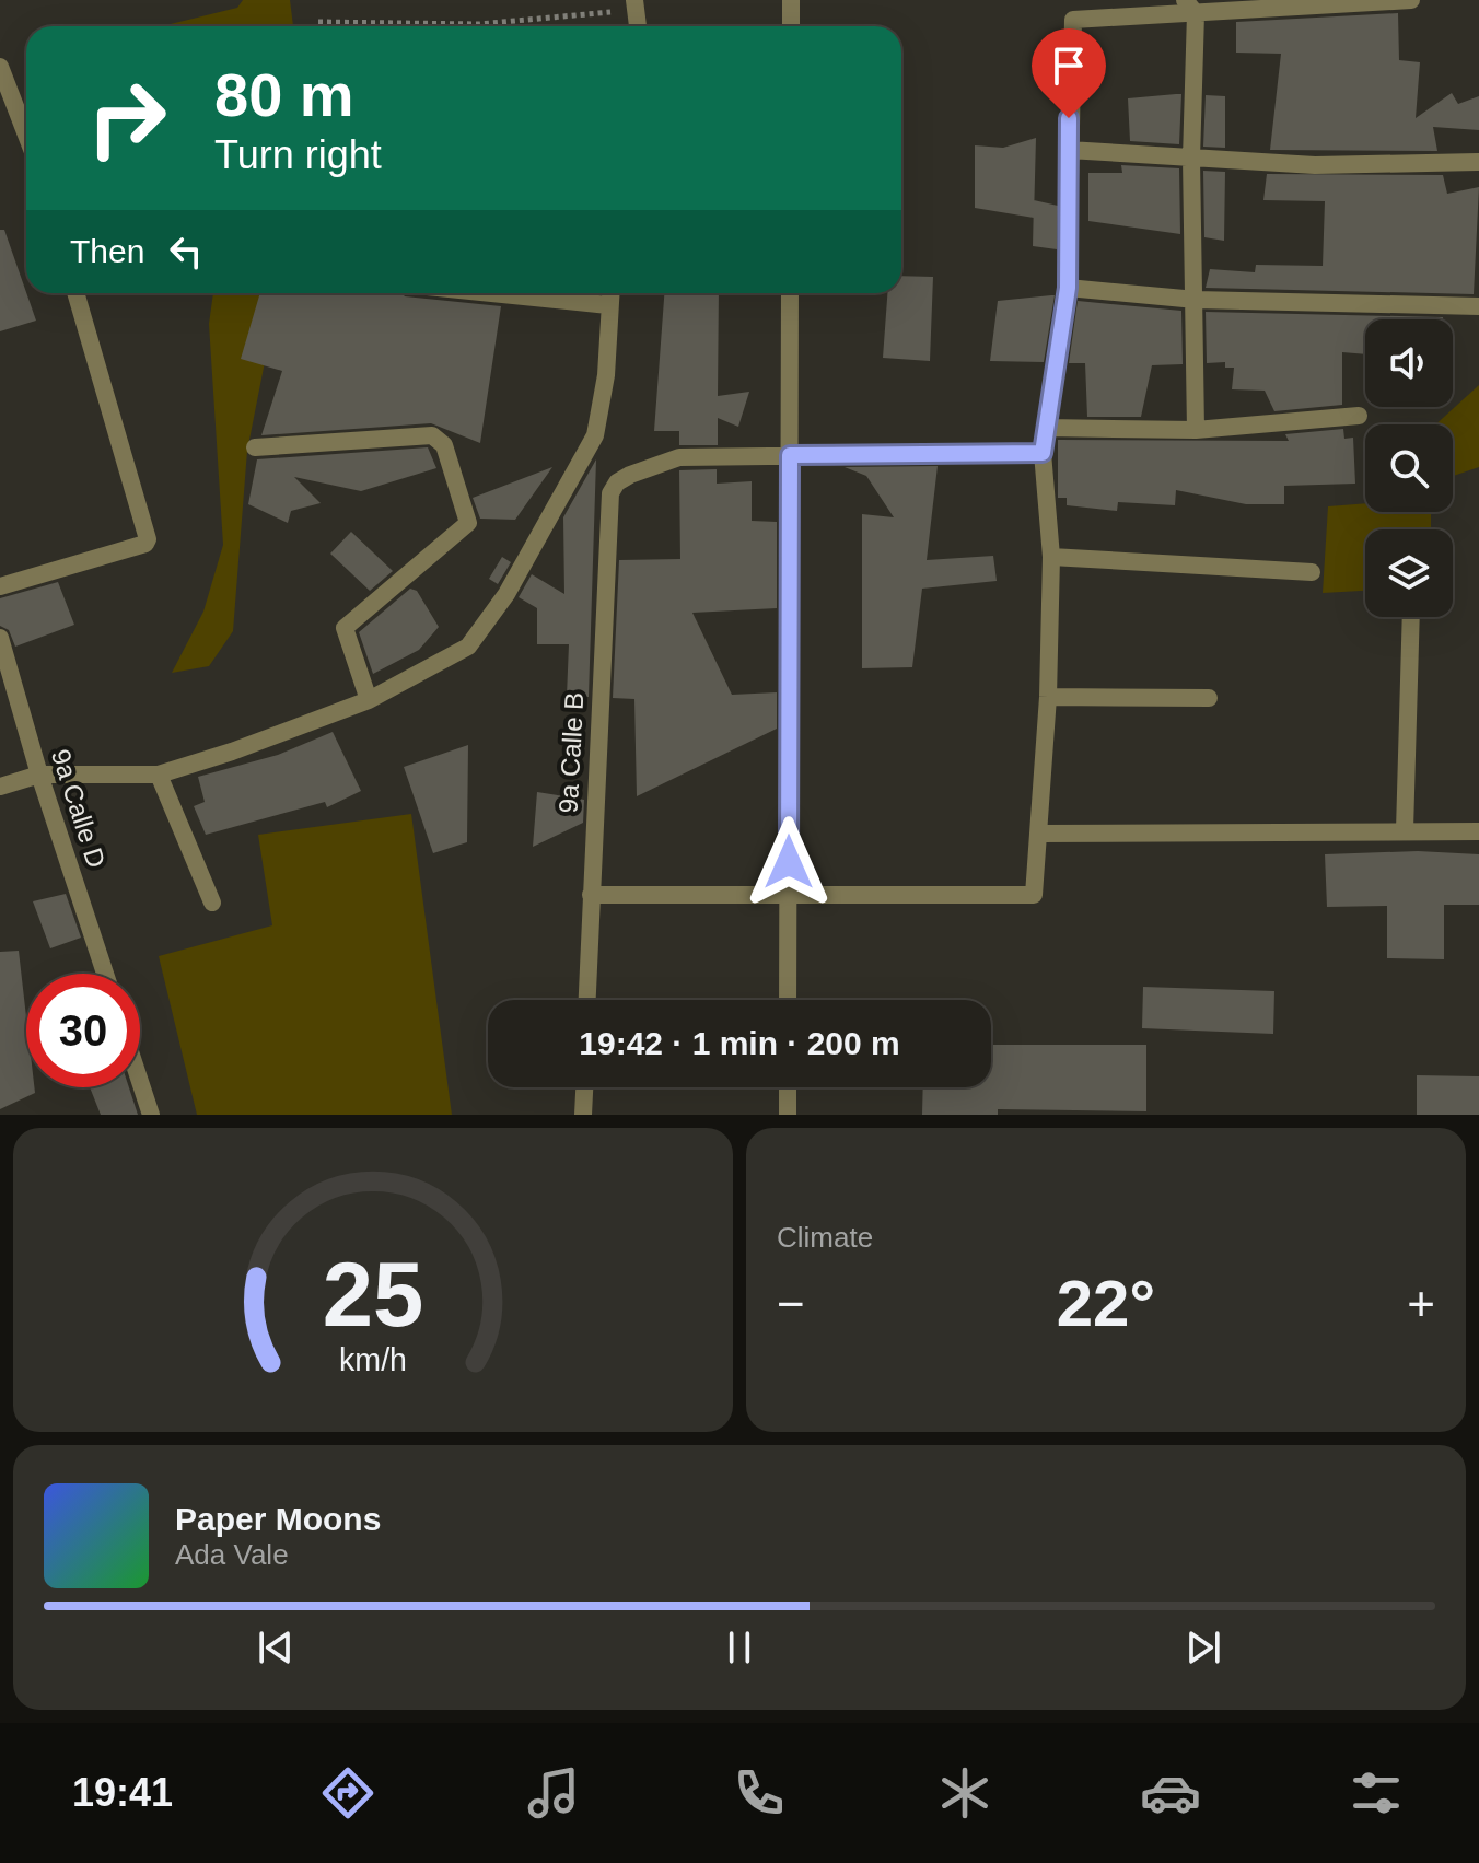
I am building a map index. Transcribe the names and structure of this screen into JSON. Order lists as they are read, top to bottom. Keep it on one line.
{"streets":{"street":["9a Calle B","9a Calle D"]},"page":{"turn":["80 m","Turn right"],"then":"Then","limit":"30","trip":"19:42 · 1 min · 200 m","tile":"Climate","heat":["−","22°","+"],"song":["Paper Moons","Ada Vale"],"tabs":"19:41","gauge":["25","km/h"]}}
